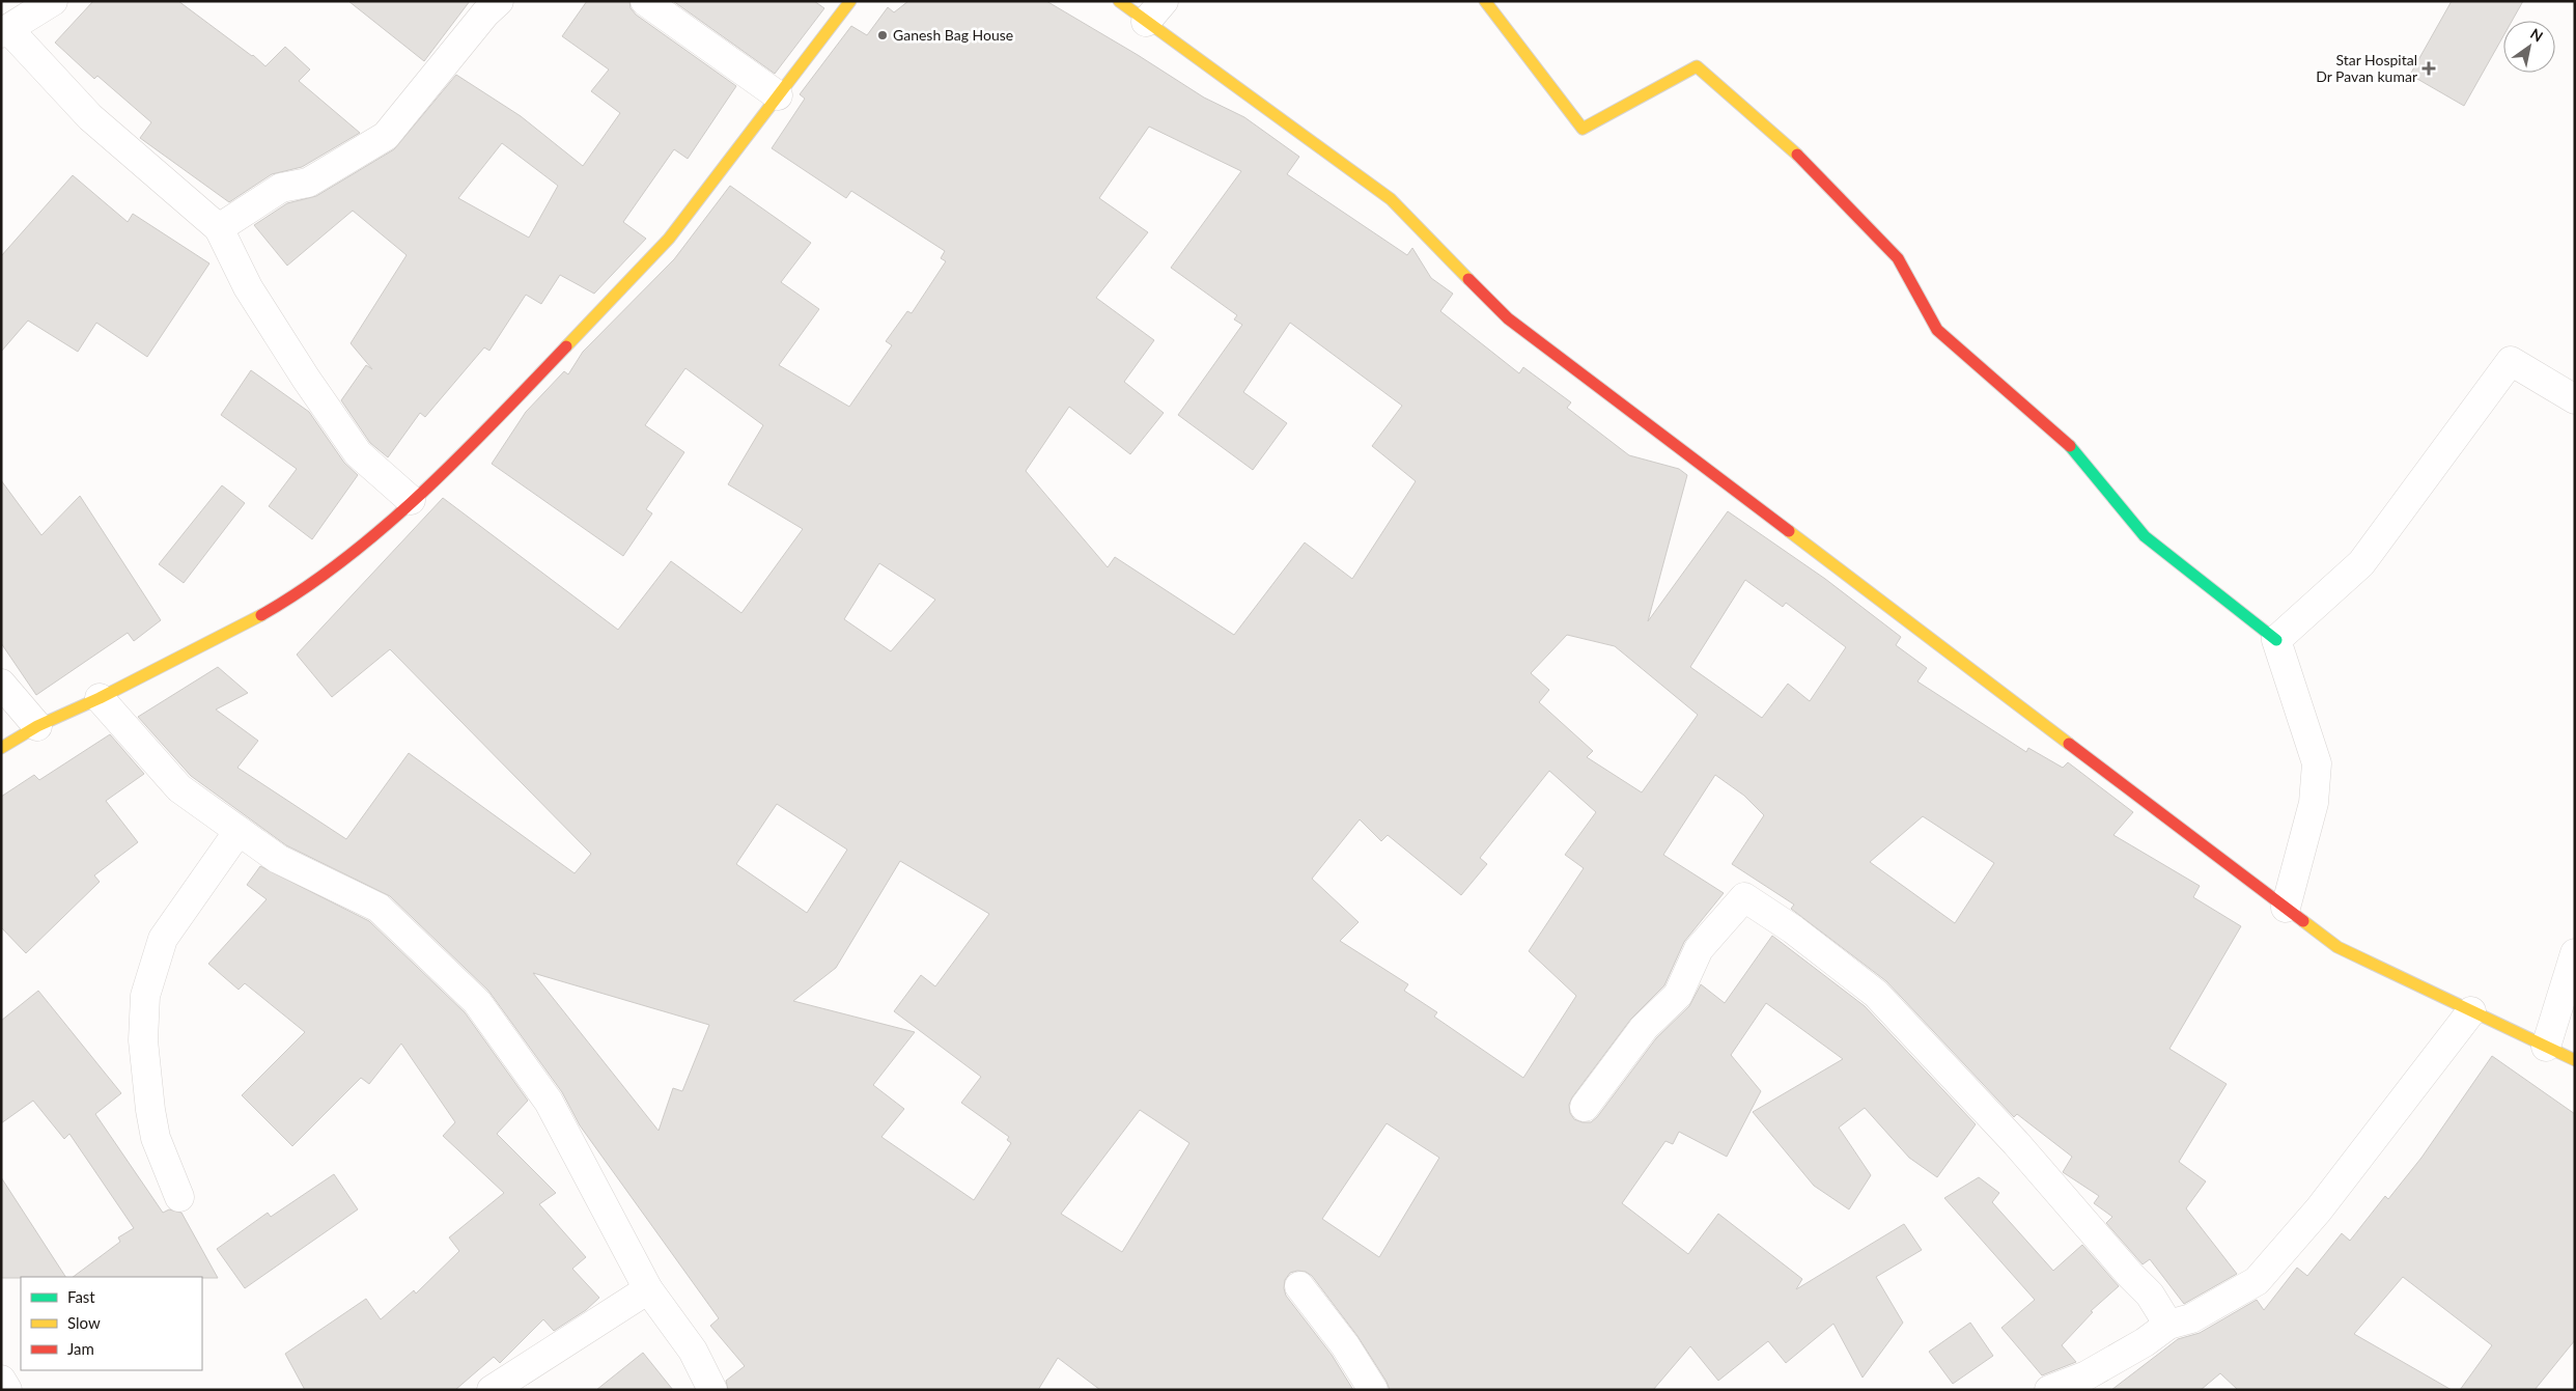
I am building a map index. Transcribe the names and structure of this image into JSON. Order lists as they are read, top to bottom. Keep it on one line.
{"places":{"other":["Ganesh Bag House"],"health":["Star Hospital Dr Pavan kumar"]},"legend":["Fast","Slow","Jam"],"north":"top right"}
